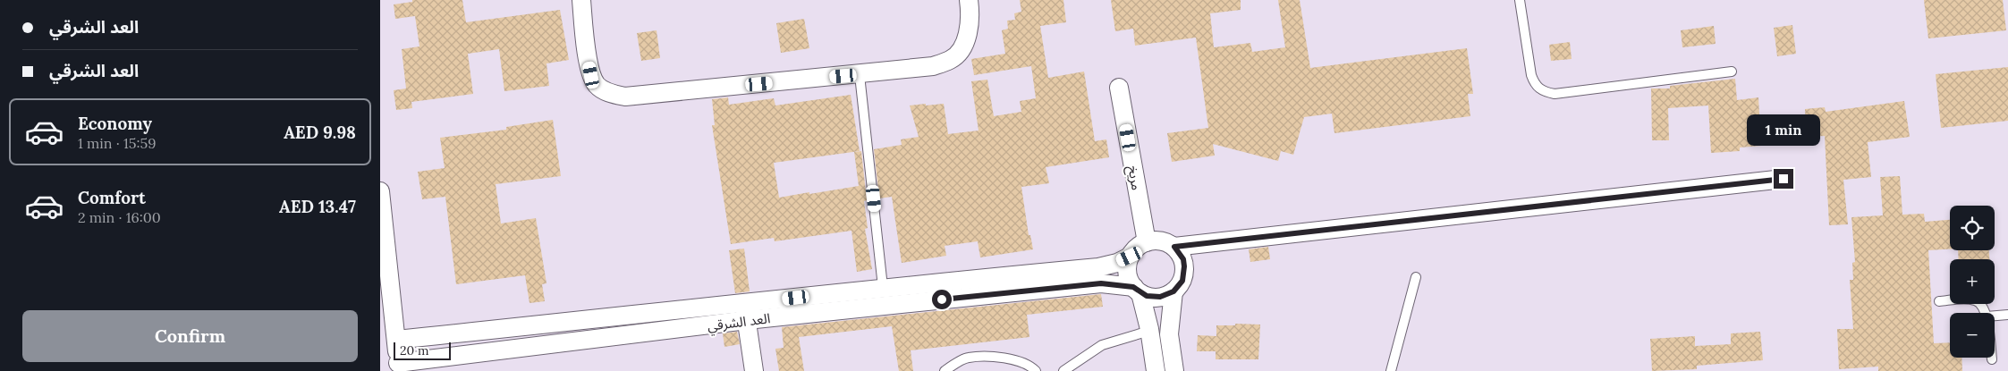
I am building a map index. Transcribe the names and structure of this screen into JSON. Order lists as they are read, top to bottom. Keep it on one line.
{"streets":{"street":["مريخ","العد الشرقي"]},"crossings":[["مريخ","العد الشرقي"]],"scale_bar":"20 m","page":{"banner":["العد الشرقي","العد الشرقي"],"list":[{"name":"Economy","note":"1 min · 15:59","value":"AED 9.98"},{"name":"Comfort","note":"2 min · 16:00","value":"AED 13.47"}],"bubble":"1 min","map_buttons":["+","−"],"buttons":"Confirm","scale":"20 m"}}
